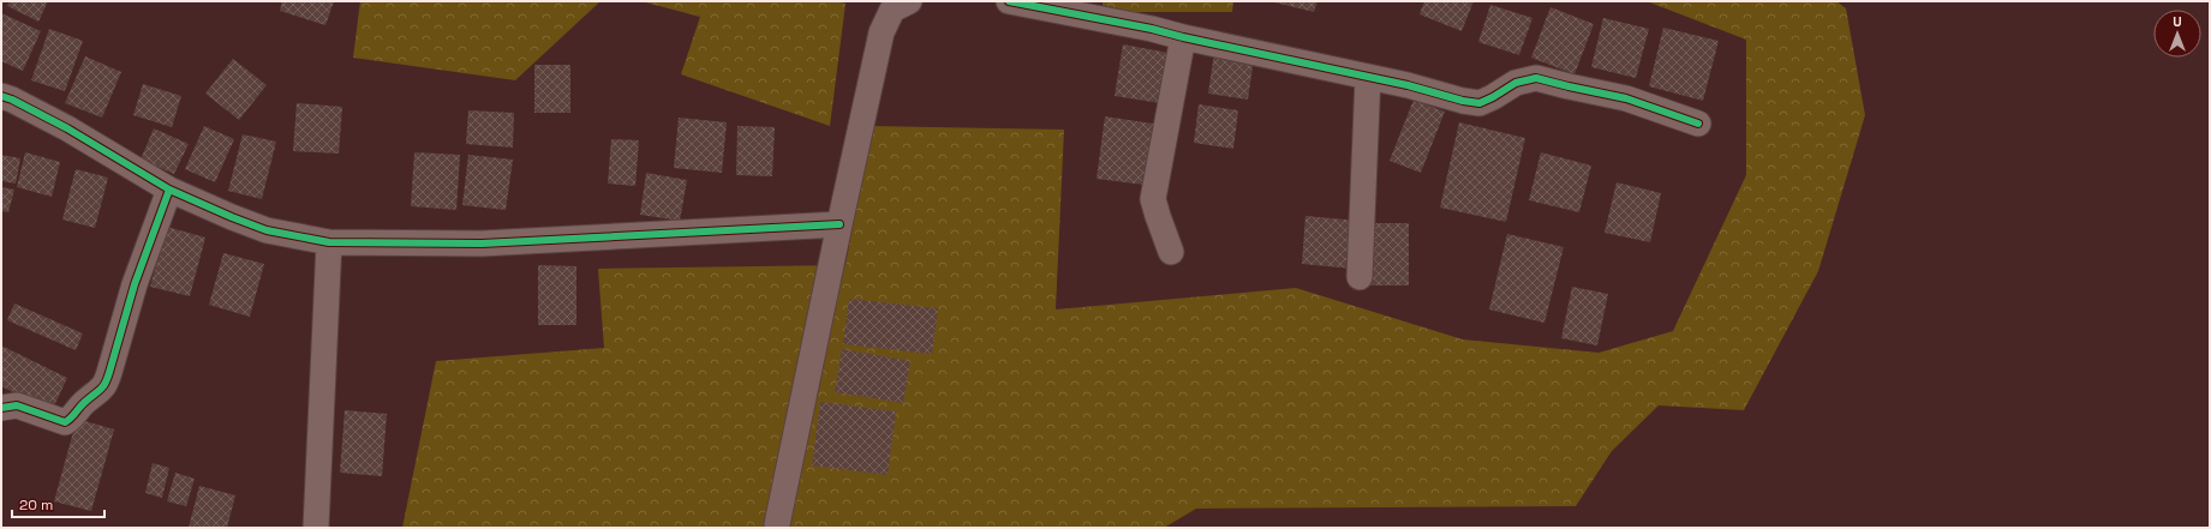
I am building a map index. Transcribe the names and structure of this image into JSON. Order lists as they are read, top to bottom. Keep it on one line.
{"scale_bar":"20 m","north":"top"}
